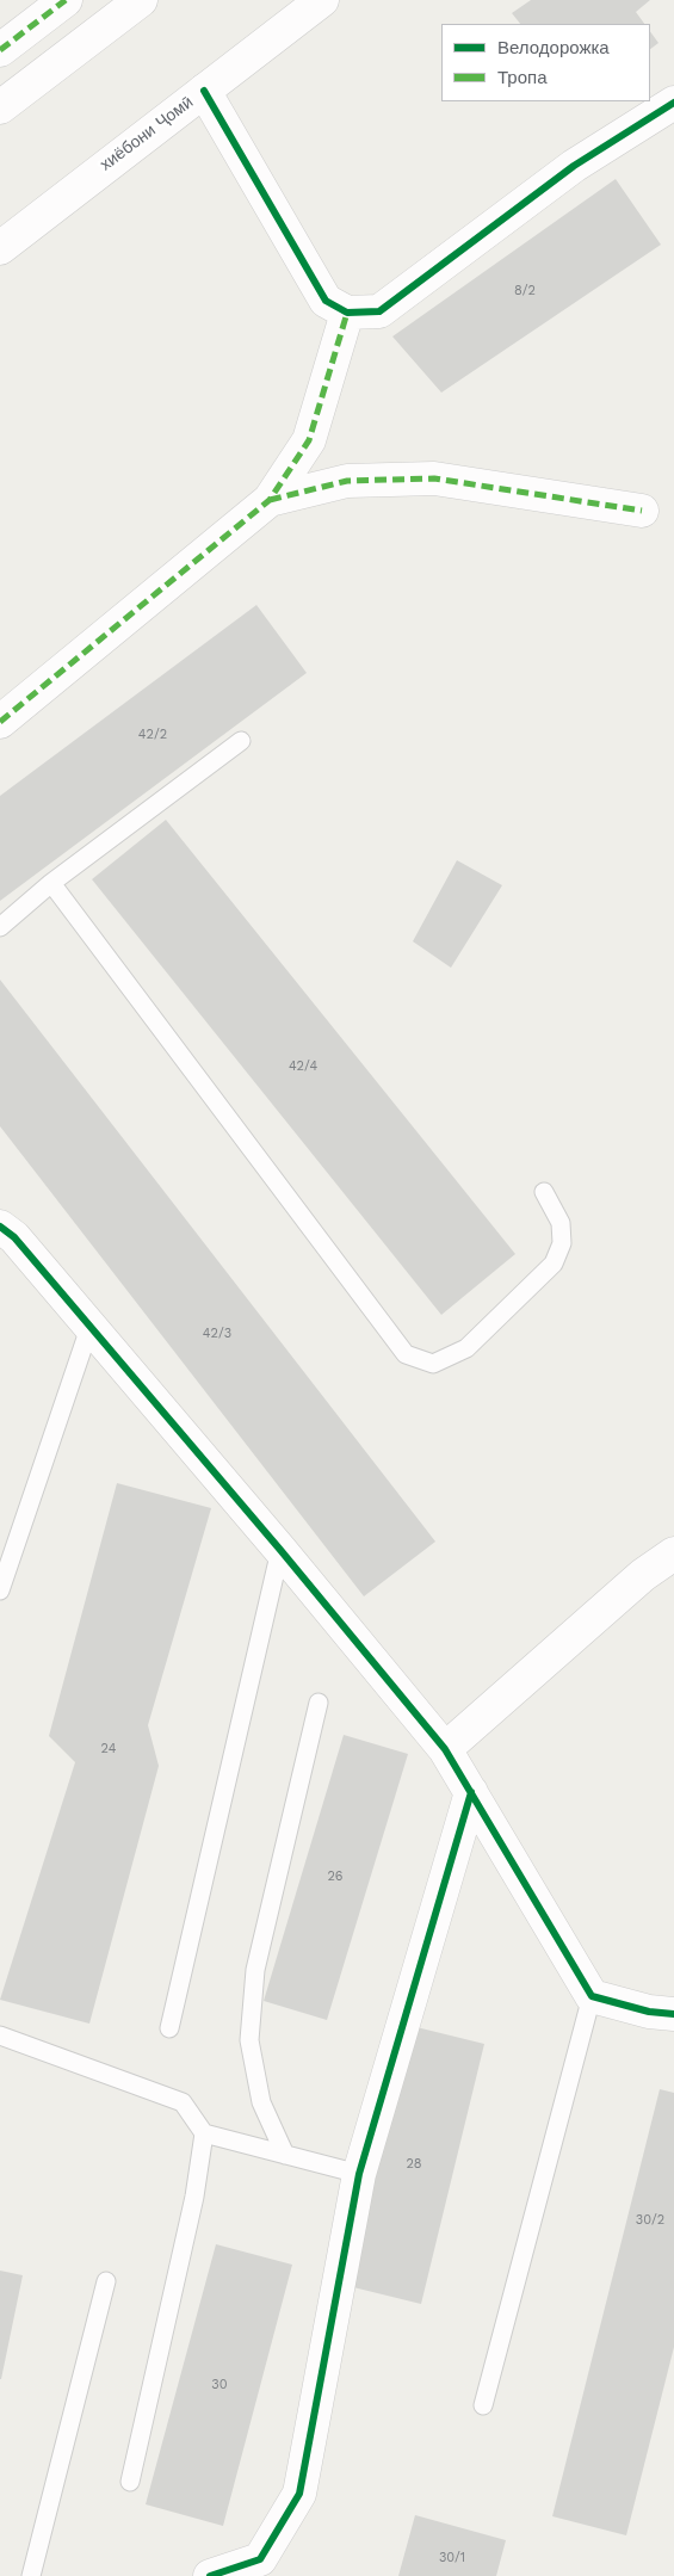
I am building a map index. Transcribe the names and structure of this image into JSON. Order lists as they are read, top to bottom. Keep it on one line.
{"streets":{"street":["хиёбони Ҷомӣ"]},"house_numbers":["8/2","42/2","42/4","42/3","24","26","28","30/2","30","30/1"],"legend":["Велодорожка","Тропа"]}
